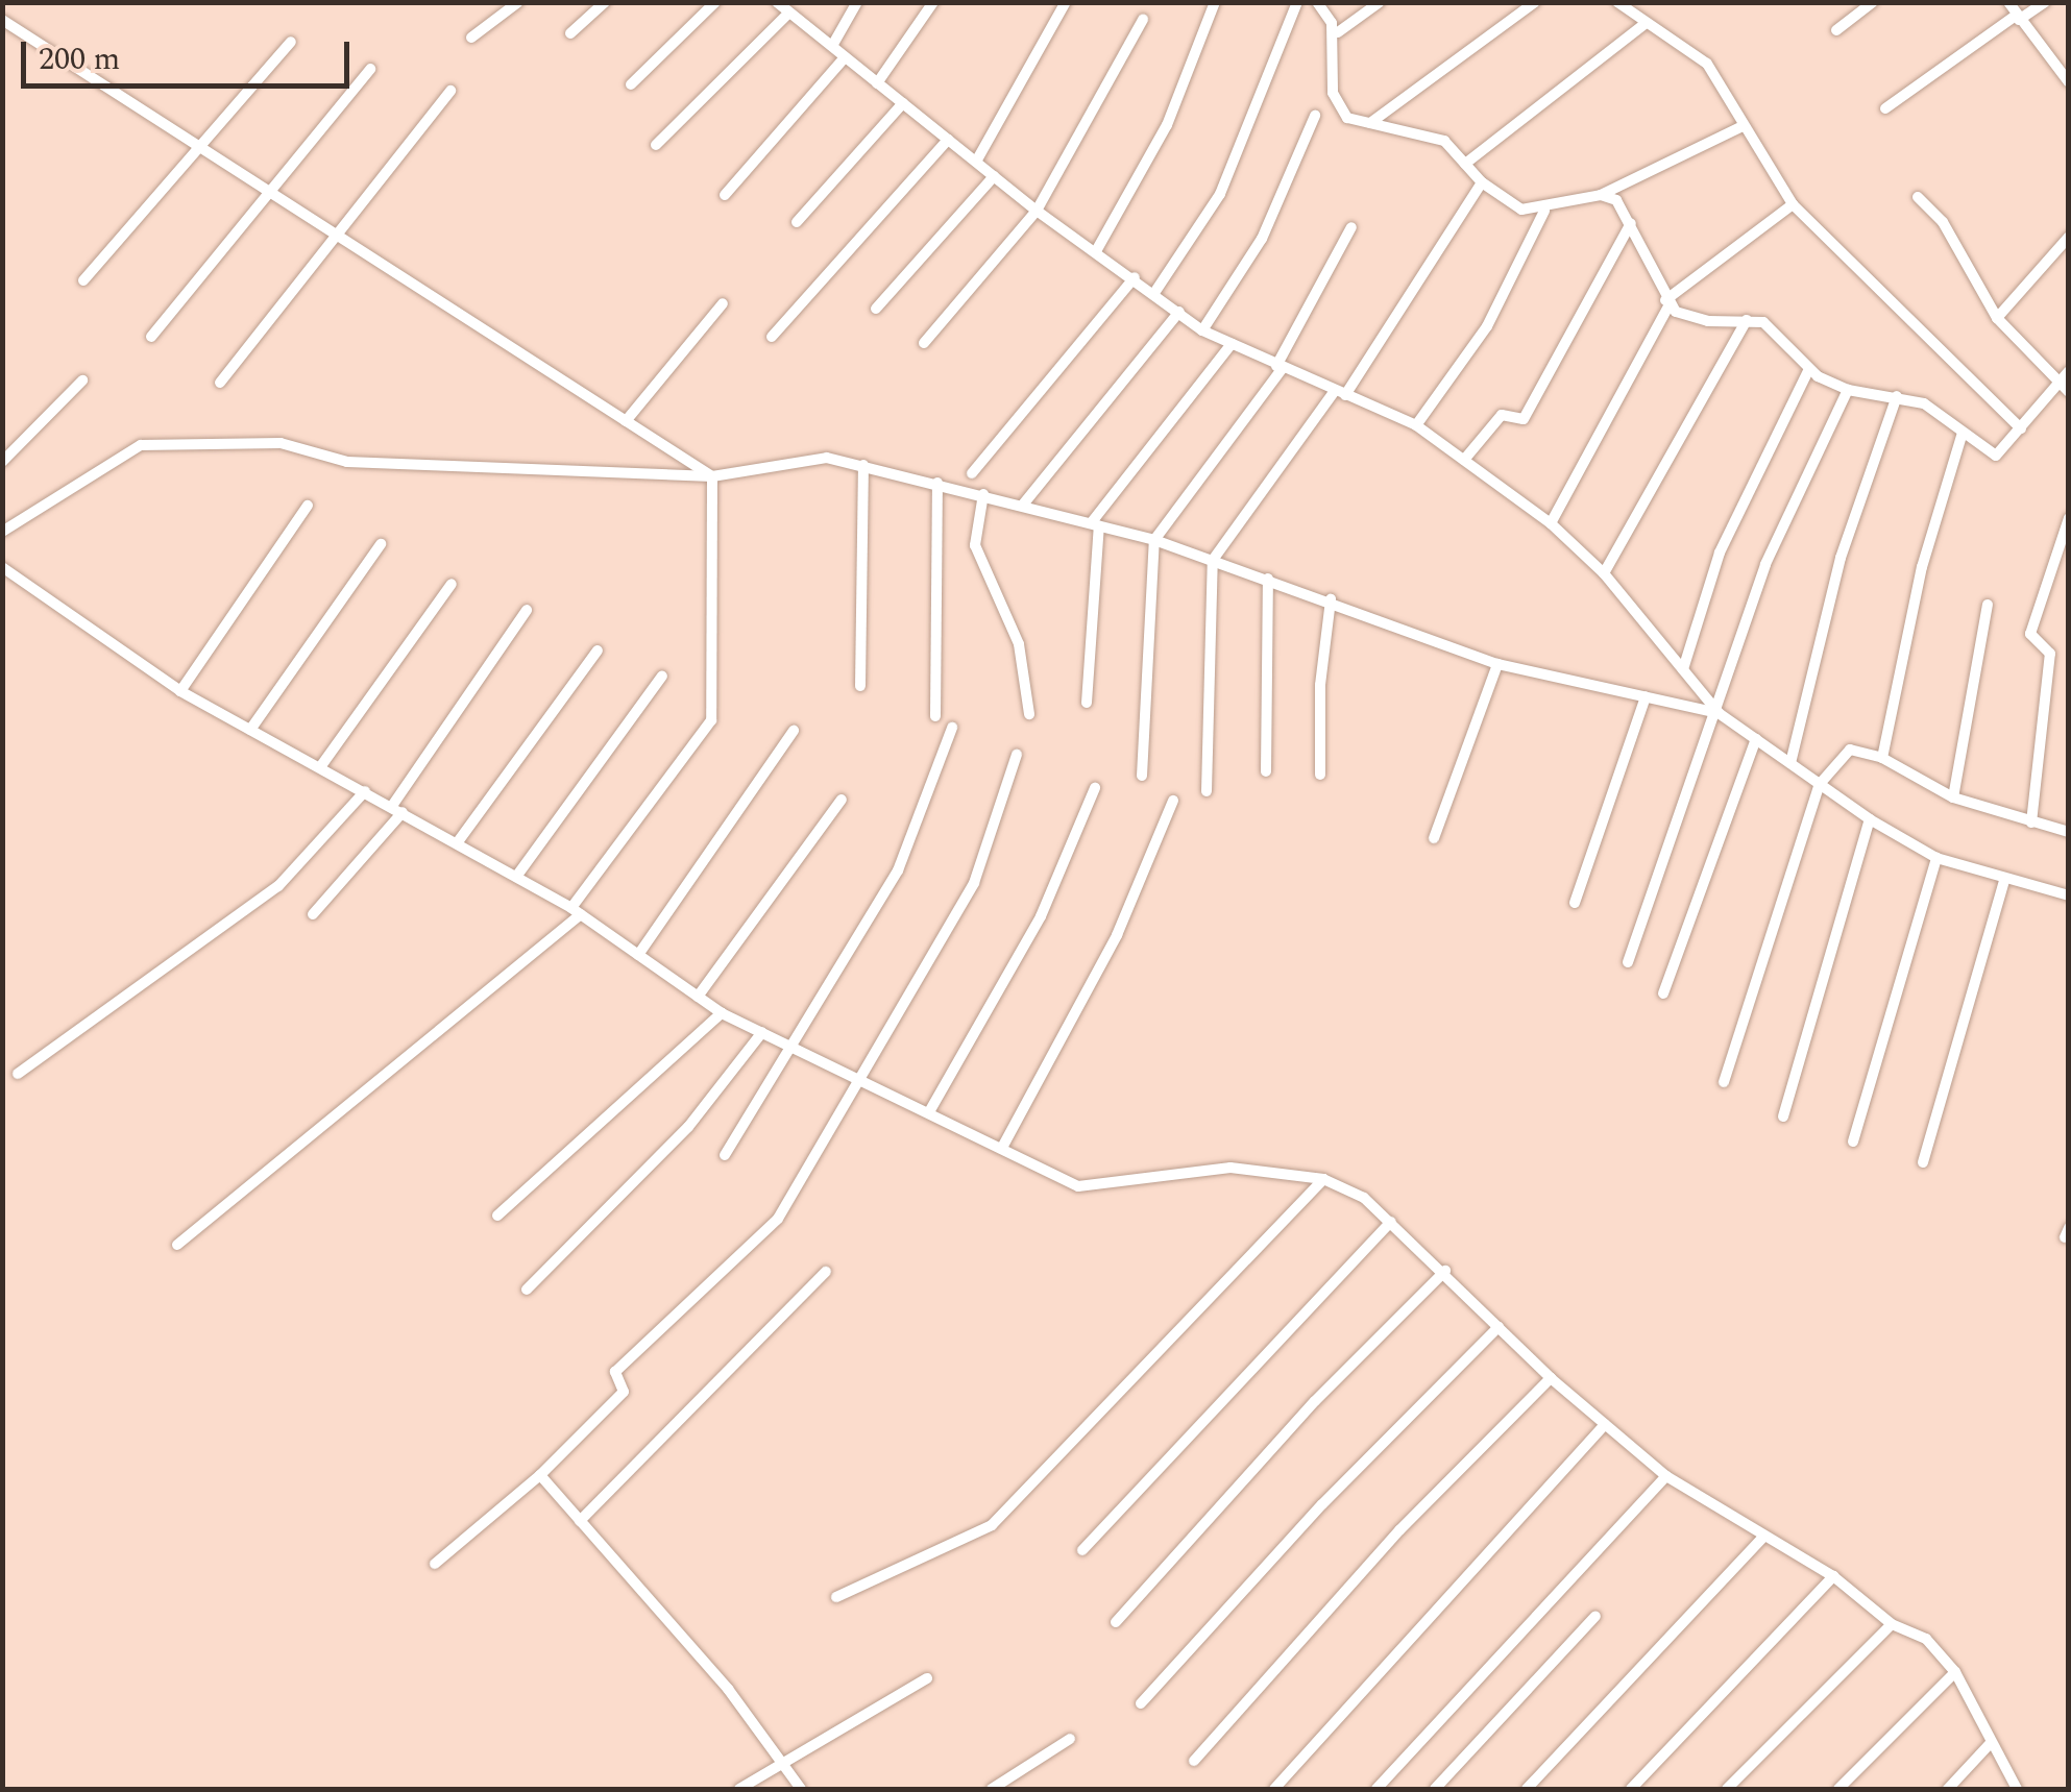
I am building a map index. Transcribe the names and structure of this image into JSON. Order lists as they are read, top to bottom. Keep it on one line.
{"scale_bar":"200 m"}
